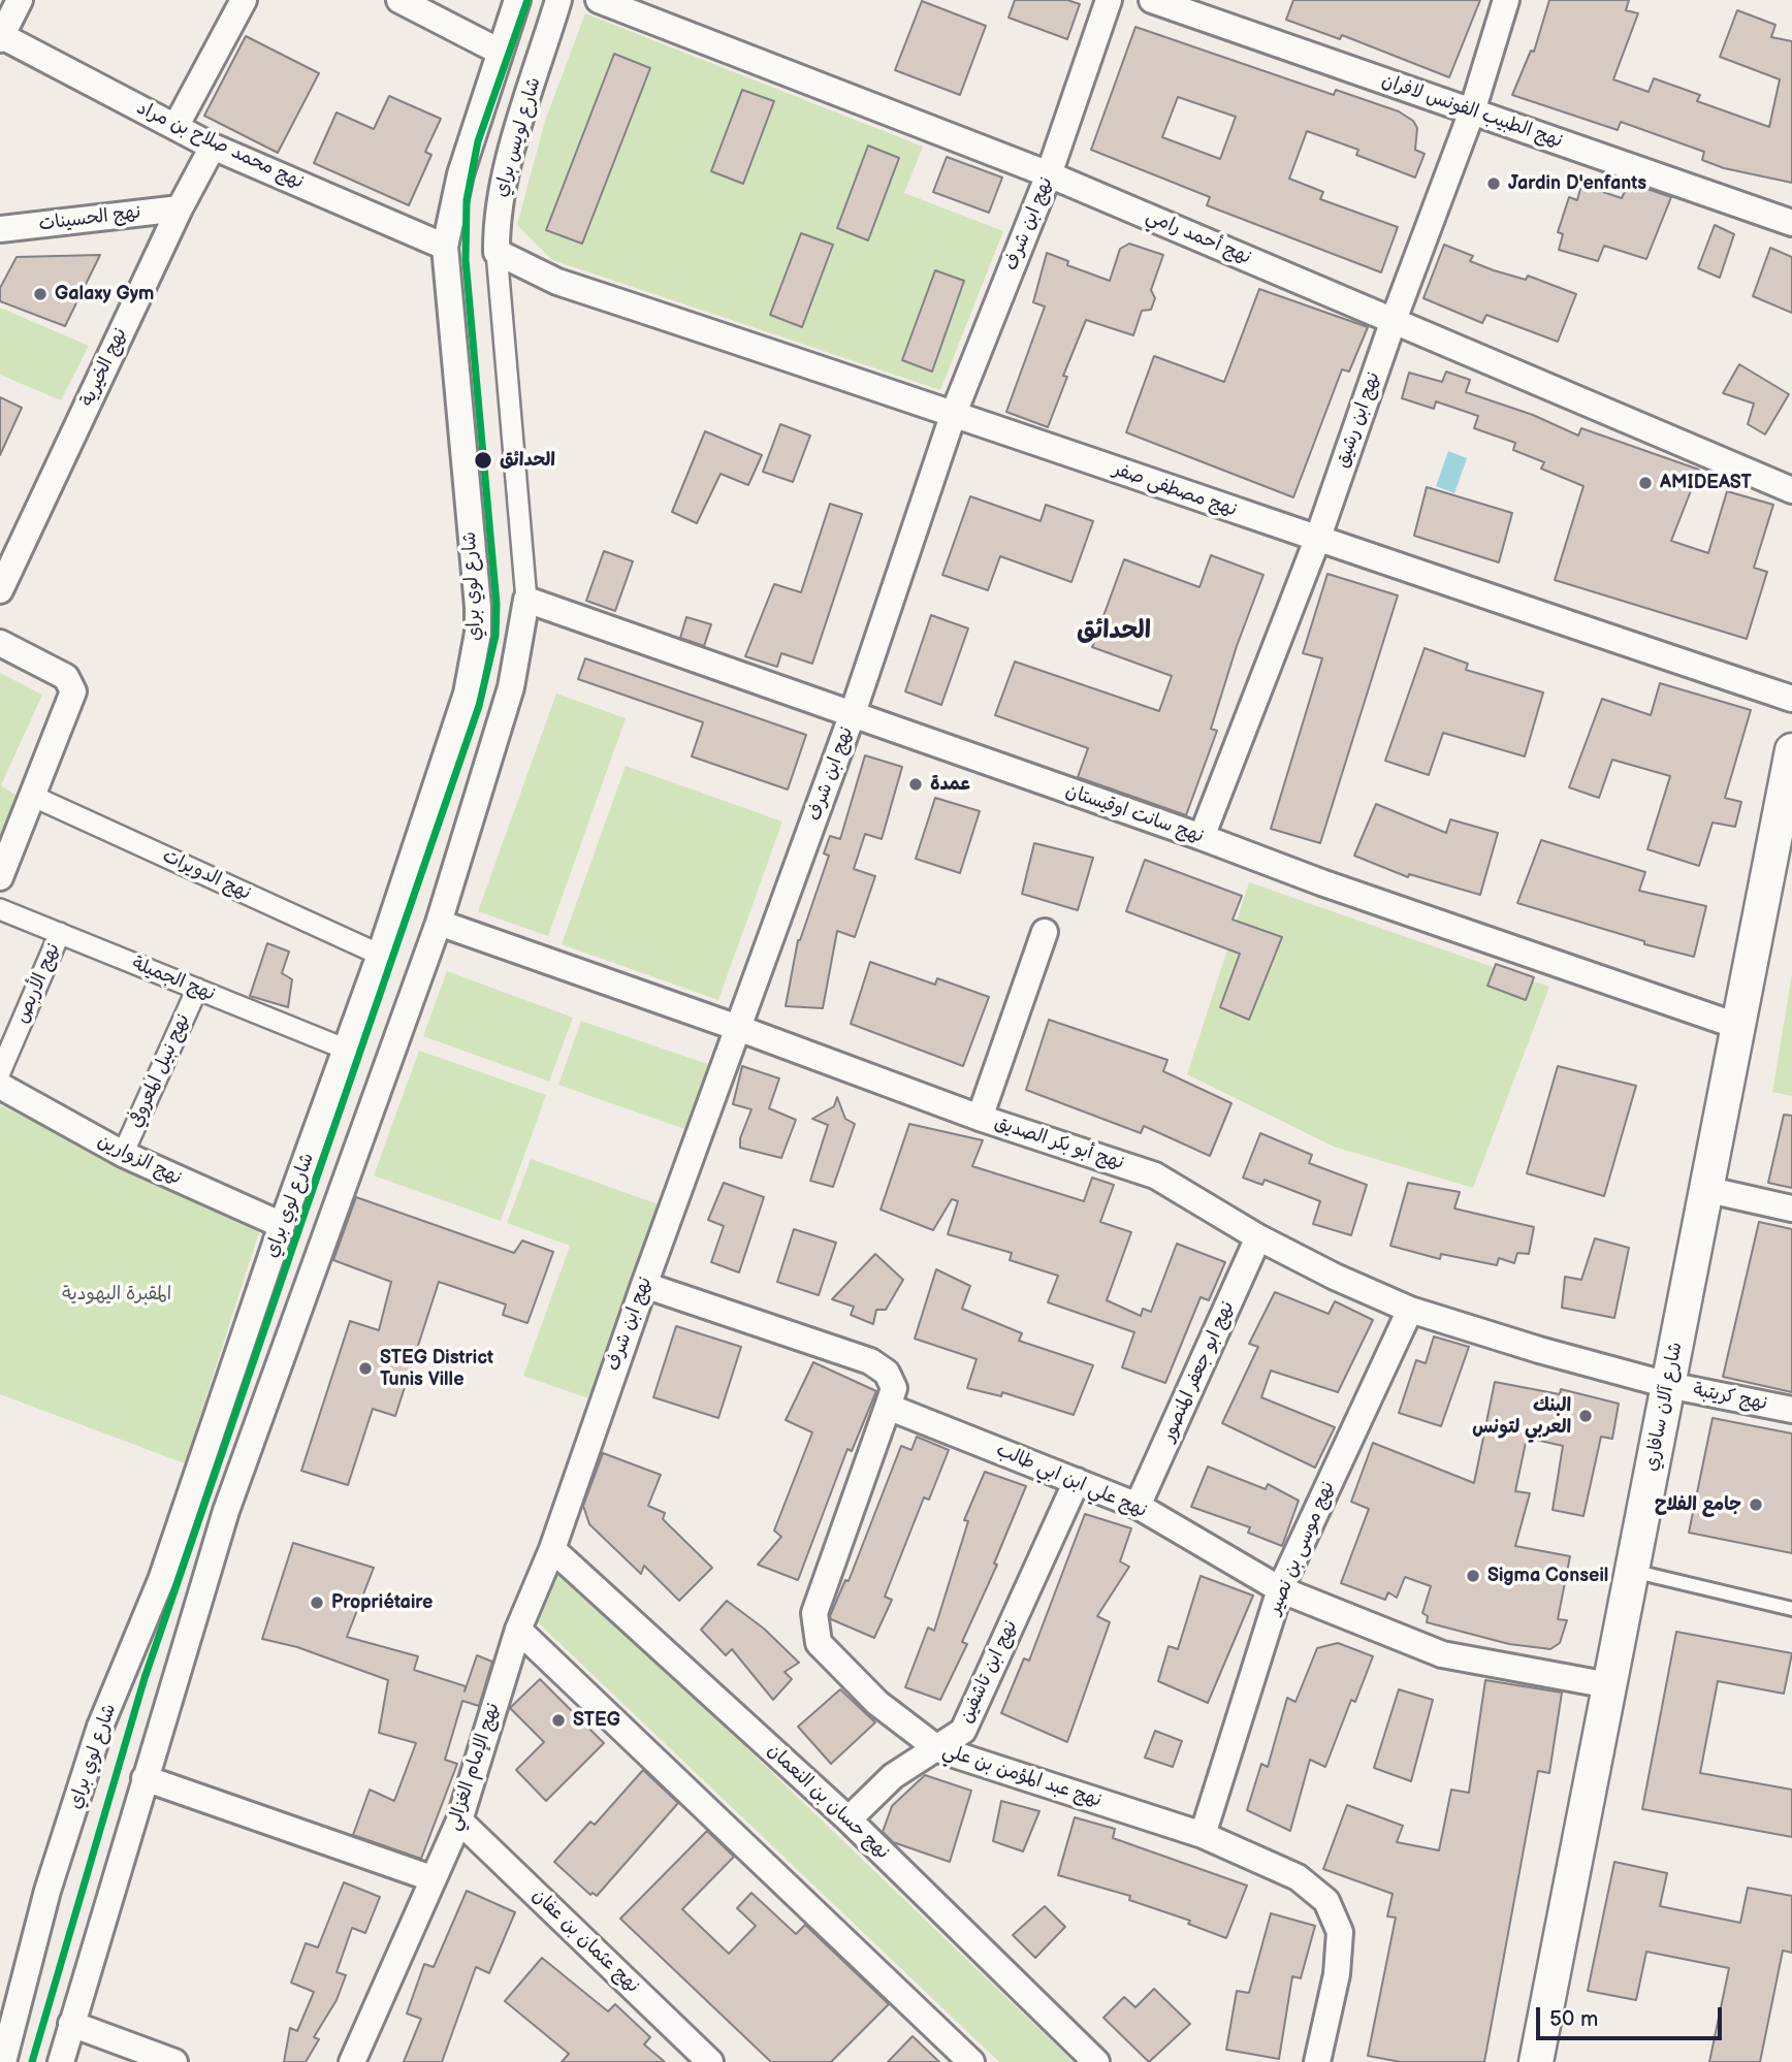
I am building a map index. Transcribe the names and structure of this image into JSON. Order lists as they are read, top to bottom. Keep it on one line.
{"streets":{"street":["نهج الطبيب الفونس لافران","شارع لويس براي","نهج محمد صلاح بن مراد","نهج الحسينات","نهج ابن شرف","نهج أحمد رامي","نهج الخيرية","نهج ابن رشيق","نهج مصطفى صفر","شارع لوي براي","نهج سانت اوقيستان","نهج الدويرات","نهج الجميلة","نهج الأربص","نهج نبيل المعروفي","نهج أبو بكر الصديق","نهج الزوارين","نهج ابو جعفر المنصور","نهج كريتبة","شارع آلان سافاري","نهج علي ابن ابي طالب","نهج موسى بن نصير","نهج ابن تاشفين","نهج الإمام الغزالي","نهج عبد المؤمن بن علي","نهج حسان بن النعمان","نهج عثمان بن عفان"]},"crossings":[["نهج الطبيب الفونس لافران","نهج ابن رشيق"],["شارع لويس براي","نهج مصطفى صفر"],["نهج محمد صلاح بن مراد","نهج الخيرية"],["نهج محمد صلاح بن مراد","شارع لوي براي"],["نهج الحسينات","نهج الخيرية"],["نهج ابن شرف","نهج أحمد رامي"],["نهج ابن شرف","نهج مصطفى صفر"],["نهج ابن شرف","نهج سانت اوقيستان"],["نهج ابن شرف","نهج أبو بكر الصديق"],["نهج ابن شرف","نهج الإمام الغزالي"],["نهج ابن شرف","نهج حسان بن النعمان"],["نهج أحمد رامي","نهج ابن رشيق"],["نهج ابن رشيق","نهج مصطفى صفر"],["نهج ابن رشيق","نهج سانت اوقيستان"],["شارع لوي براي","نهج الدويرات"],["شارع لوي براي","نهج الجميلة"],["شارع لوي براي","نهج الزوارين"],["نهج سانت اوقيستان","شارع آلان سافاري"],["نهج الجميلة","نهج الأربص"],["نهج الجميلة","نهج نبيل المعروفي"],["نهج نبيل المعروفي","نهج الزوارين"],["نهج أبو بكر الصديق","نهج ابو جعفر المنصور"],["نهج أبو بكر الصديق","نهج كريتبة"],["نهج أبو بكر الصديق","شارع آلان سافاري"],["نهج أبو بكر الصديق","نهج موسى بن نصير"],["نهج ابو جعفر المنصور","نهج علي ابن ابي طالب"],["نهج كريتبة","شارع آلان سافاري"],["شارع آلان سافاري","نهج علي ابن ابي طالب"],["نهج علي ابن ابي طالب","نهج موسى بن نصير"],["نهج علي ابن ابي طالب","نهج ابن تاشفين"],["نهج علي ابن ابي طالب","نهج عبد المؤمن بن علي"],["نهج موسى بن نصير","نهج عبد المؤمن بن علي"],["نهج ابن تاشفين","نهج عبد المؤمن بن علي"],["نهج ابن تاشفين","نهج حسان بن النعمان"],["نهج الإمام الغزالي","نهج حسان بن النعمان"],["نهج الإمام الغزالي","نهج عثمان بن عفان"]],"districts":["الحدائق"],"parks":["المقبرة اليهودية"],"places":["Jardin D'enfants","Galaxy Gym","الحدائق","AMIDEAST","عمدة","STEG District Tunis Ville","البنك العربي لتونس","جامع الفلاح","Sigma Conseil","Propriétaire","STEG"],"scale_bar":"50 m"}
